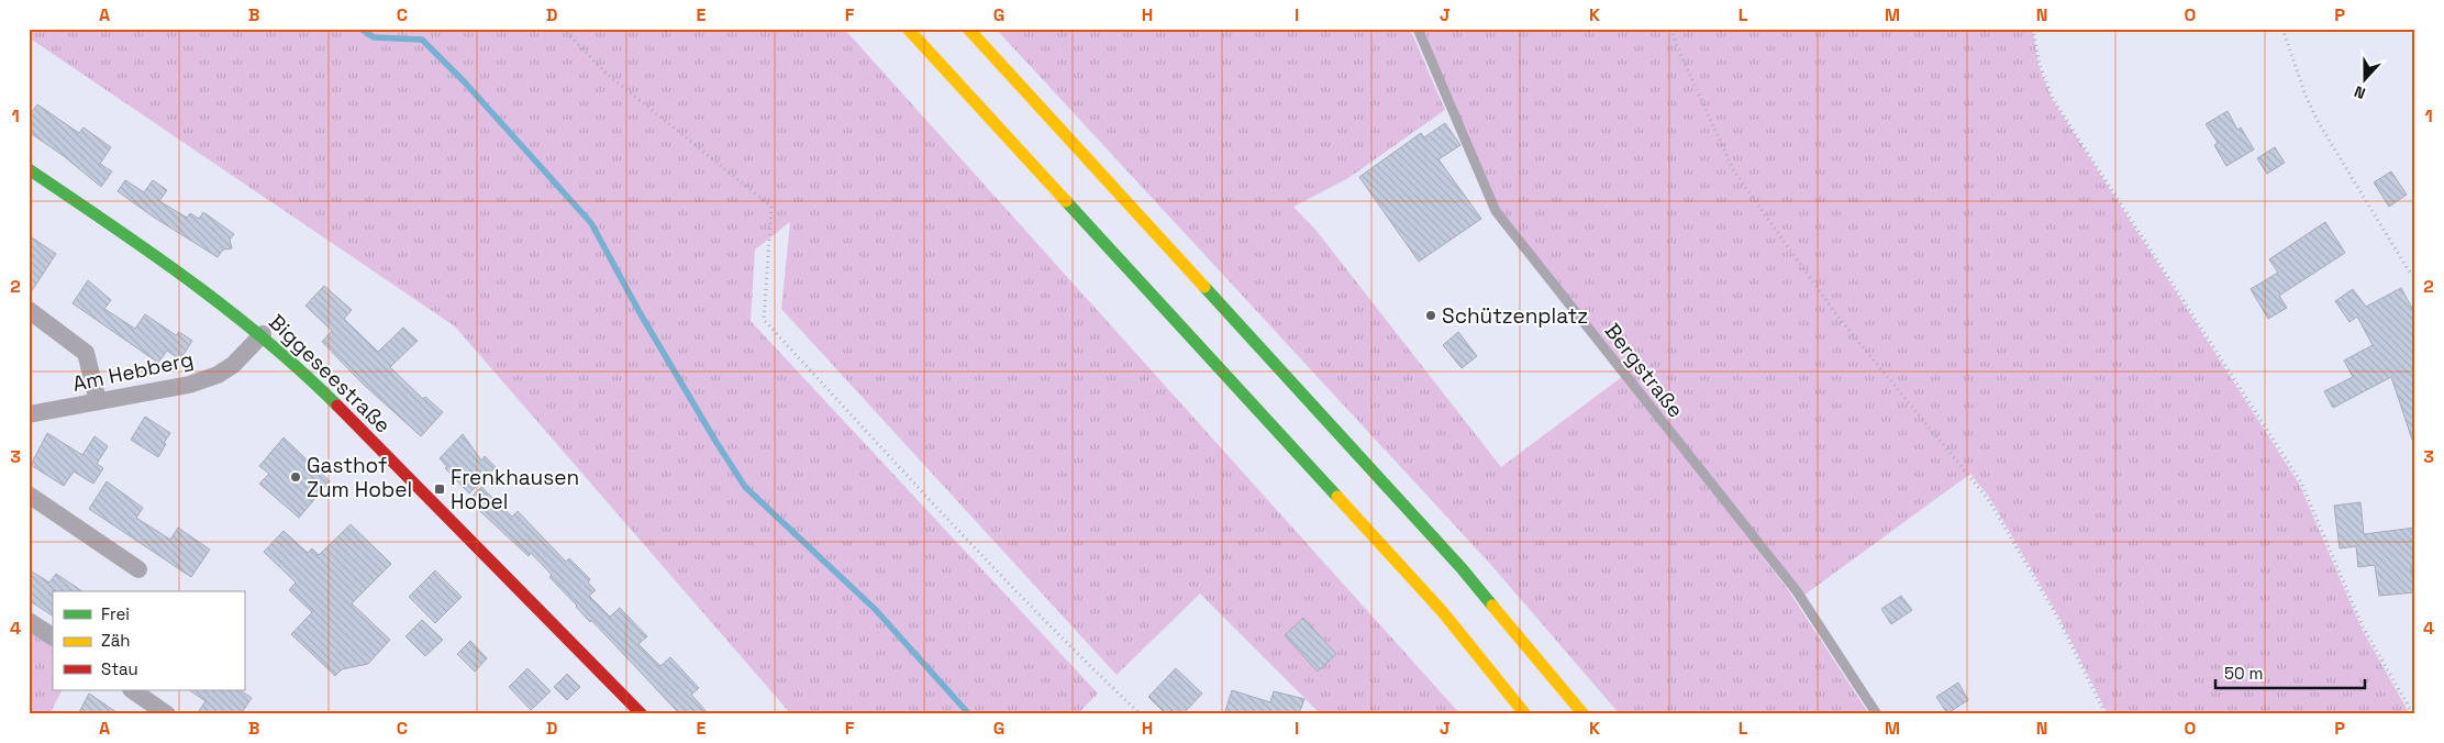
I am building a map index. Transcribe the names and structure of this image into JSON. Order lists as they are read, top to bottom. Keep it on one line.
{"streets":{"main road":["Biggeseestraße"],"street":["Am Hebberg"],"lane":["Bergstraße"]},"crossings":[["Am Hebberg","Biggeseestraße"]],"places":{"other":["Schützenplatz","Gasthof Zum Hobel"],"transit":["Frenkhausen Hobel"]},"legend":["Frei","Zäh","Stau"],"scale_bar":"50 m","north":"bottom","grid":{"columns":["A","B","C","D","E","F","G","H","I","J","K","L","M","N","O","P"],"rows":["1","2","3","4"]}}
